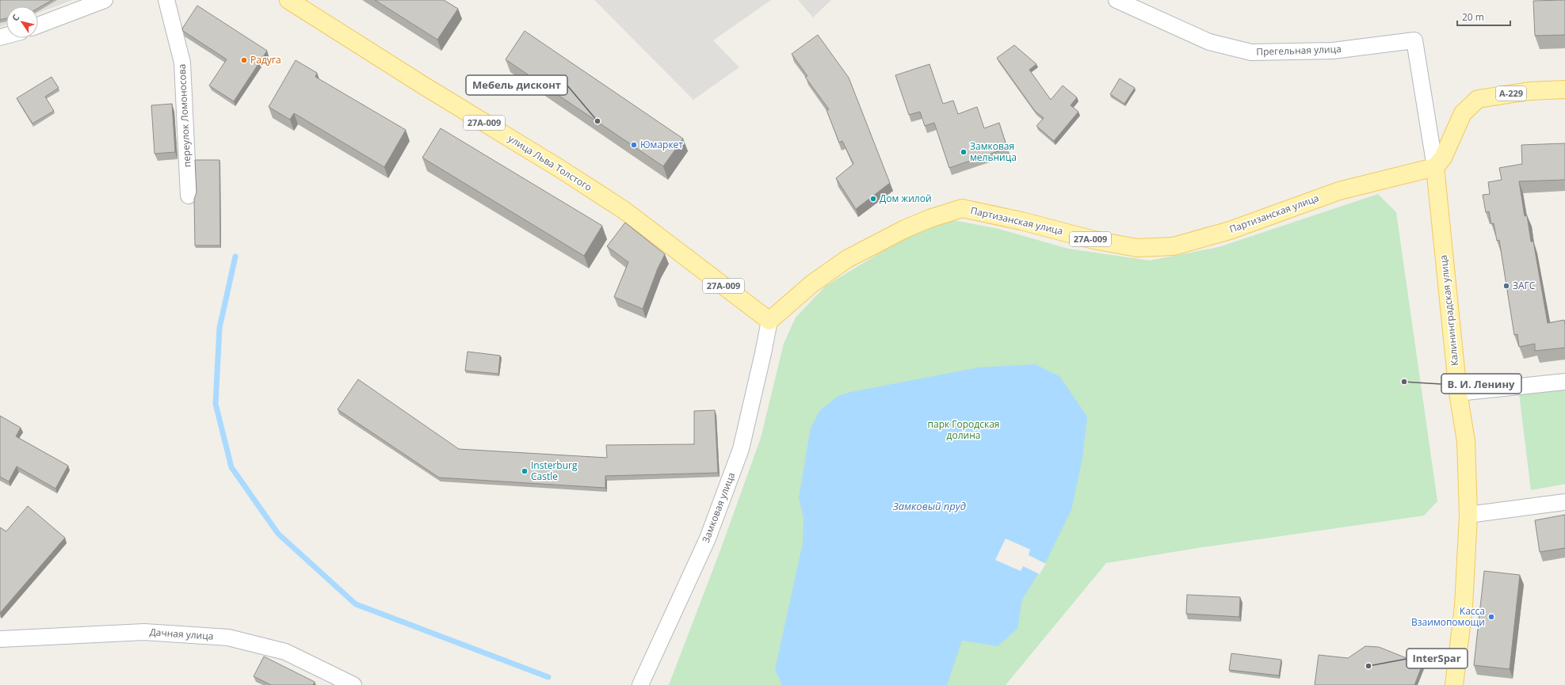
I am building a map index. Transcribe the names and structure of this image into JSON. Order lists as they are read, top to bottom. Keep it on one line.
{"streets":{"main road":["А-229","27А-009","улица Льва Толстого","Партизанская улица","Калининградская улица"],"street":["Прегельная улица","переулок Ломоносова","Замковая улица","Дачная улица"]},"crossings":[["Прегельная улица","А-229"],["Прегельная улица","Партизанская улица"],["Прегельная улица","Калининградская улица"],["А-229","Партизанская улица"],["А-229","Калининградская улица"],["улица Льва Толстого","Партизанская улица"],["улица Льва Толстого","Замковая улица"],["Партизанская улица","Калининградская улица"],["Партизанская улица","Замковая улица"]],"water":["Замковый пруд"],"parks":["парк Городская долина"],"places":["Радуга","Мебель дисконт","Юмаркет","Замковая мельница","Дом жилой","ЗАГС","В. И. Ленину","Insterburg Castle","Касса Взаимопомощи","InterSpar"],"scale_bar":"20 m","north":"top left"}
